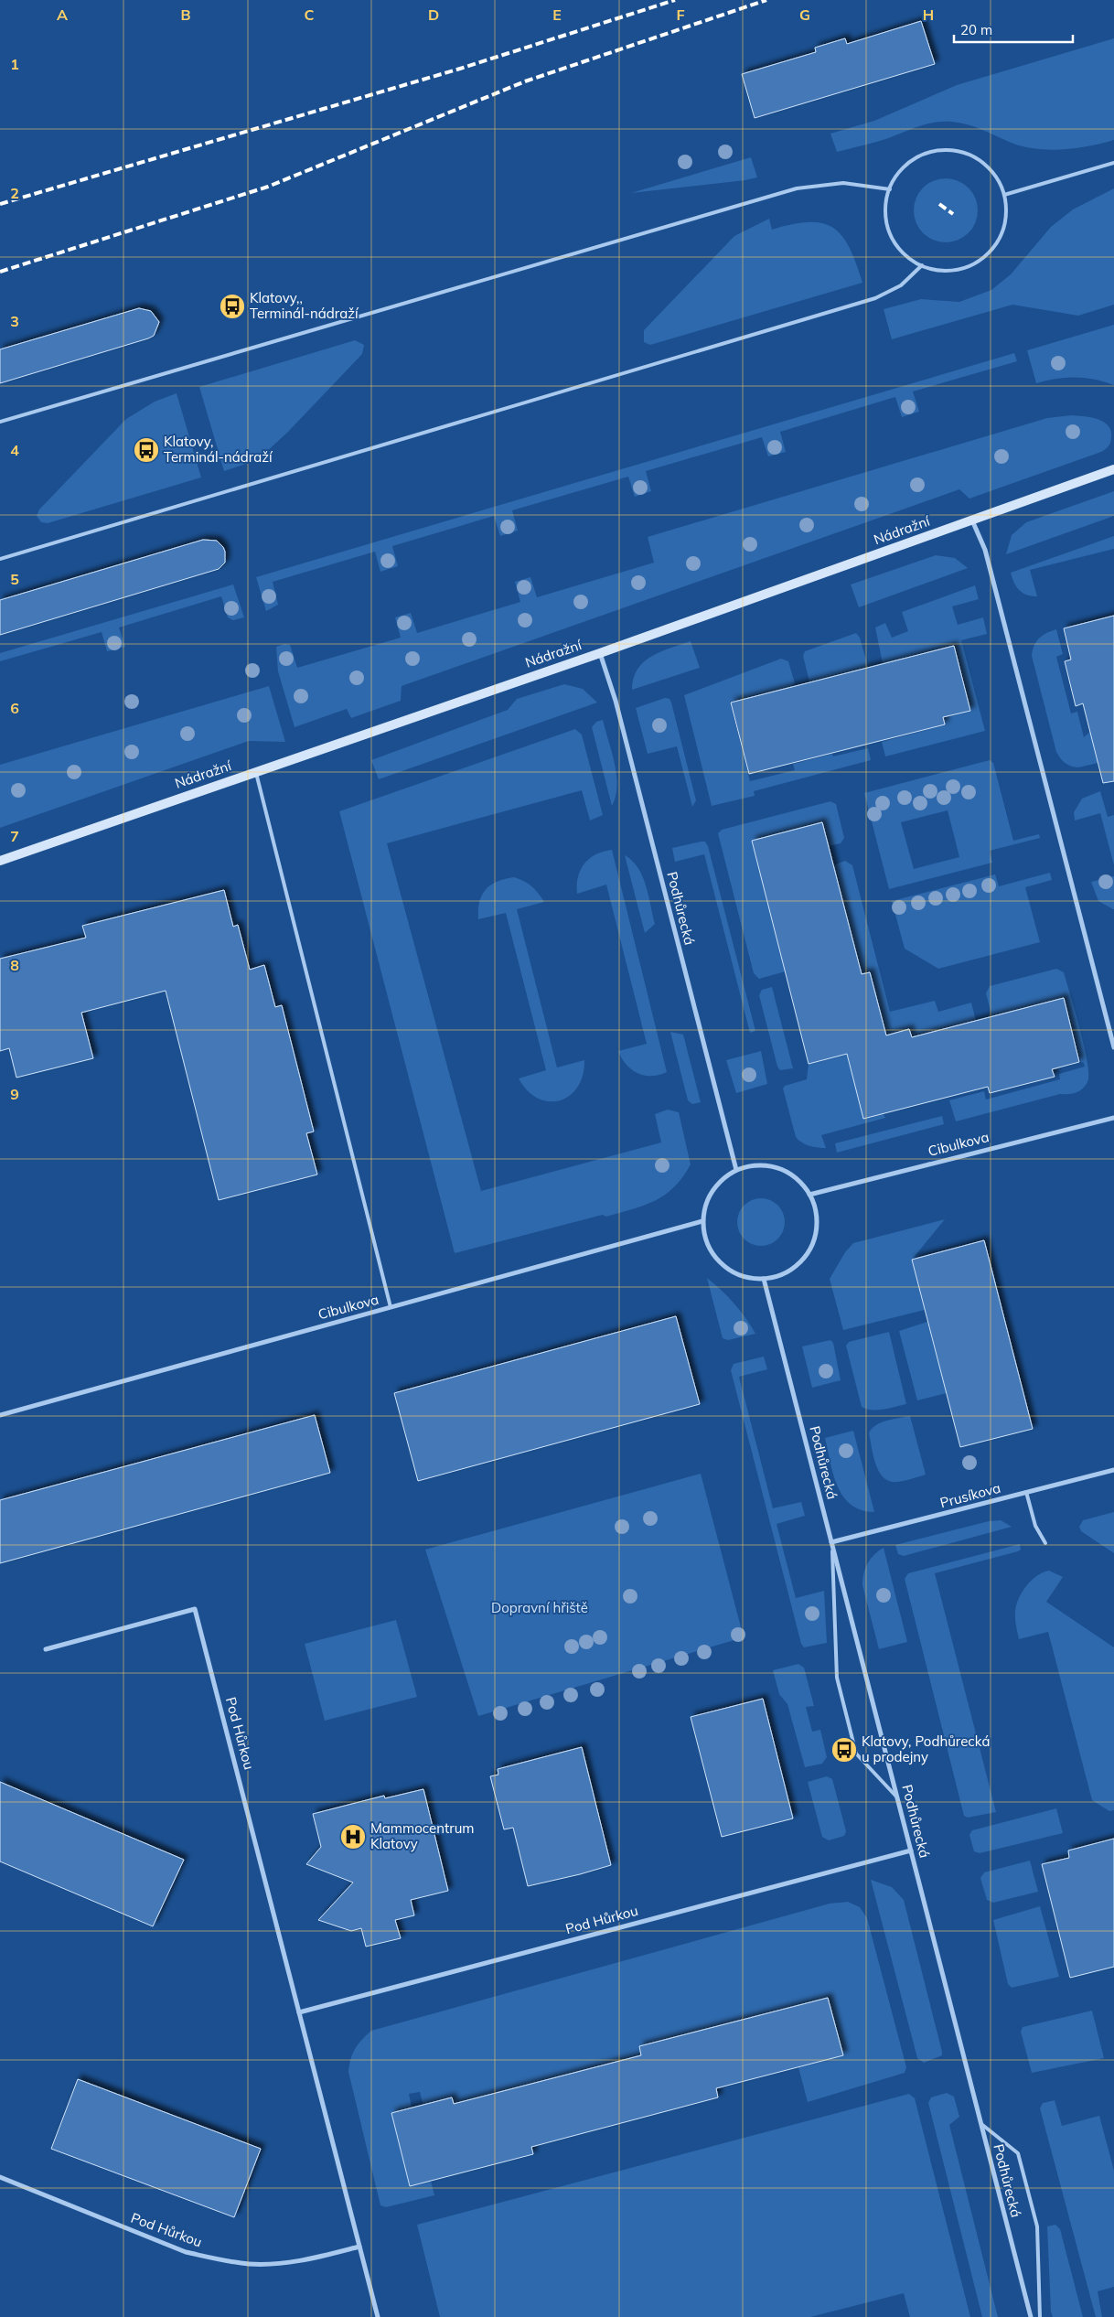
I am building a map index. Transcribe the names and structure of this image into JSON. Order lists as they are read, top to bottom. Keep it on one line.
{"streets":{"street":["Nádražní","Podhůrecká","Cibulkova","Prusíkova","Pod Hůrkou"]},"crossings":[["Nádražní","Podhůrecká"],["Podhůrecká","Cibulkova"],["Podhůrecká","Prusíkova"],["Podhůrecká","Pod Hůrkou"]],"parks":["Dopravní hřiště"],"places":{"bus stop":["Klatovy,, Terminál-nádraží","Klatovy, Terminál-nádraží","Klatovy, Podhůrecká u prodejny"],"hospital":["Mammocentrum Klatovy"]},"scale_bar":"20 m","grid":{"columns":["A","B","C","D","E","F","G","H"],"rows":["1","2","3","4","5","6","7","8","9"]}}
